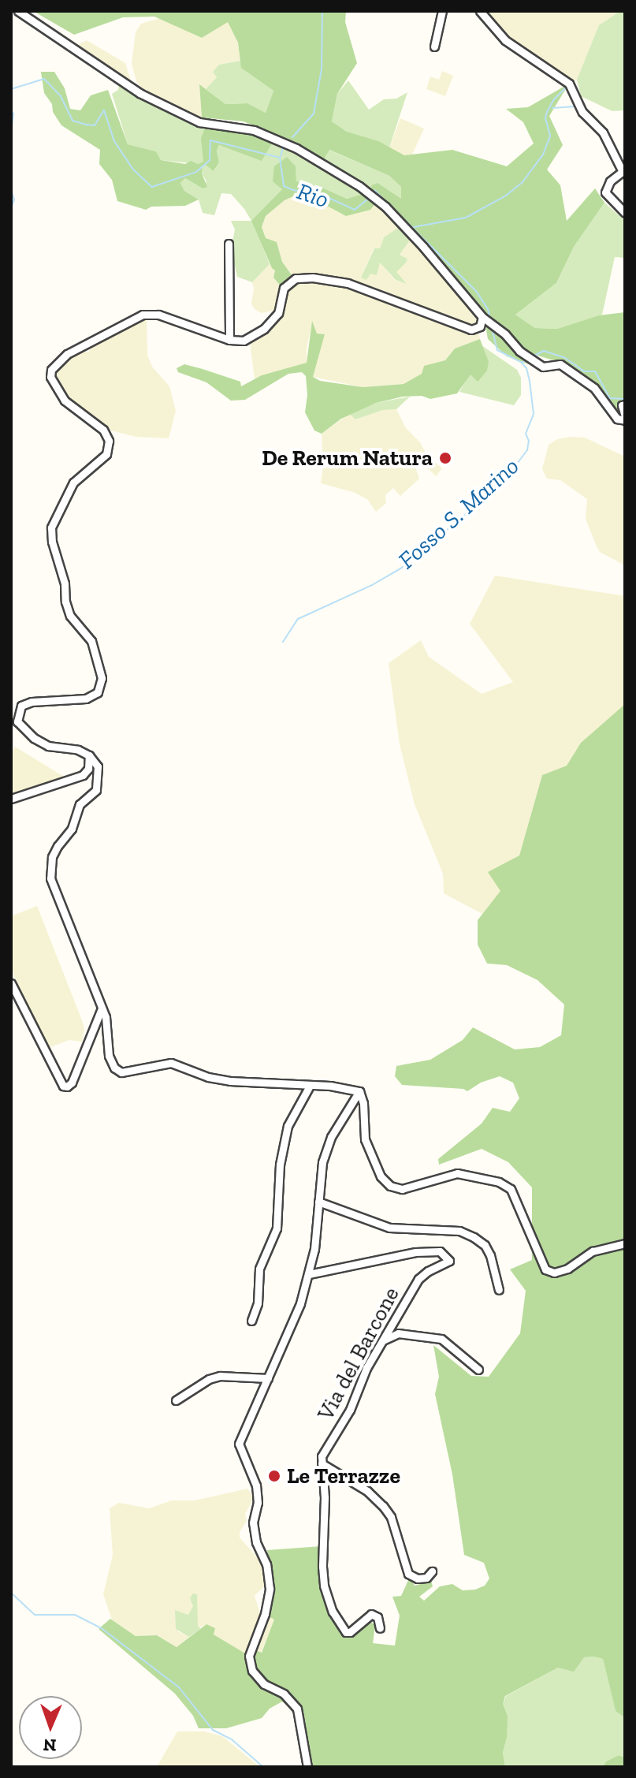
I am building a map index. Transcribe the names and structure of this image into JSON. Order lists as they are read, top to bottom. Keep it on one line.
{"streets":{"street":["Via del Barcone"]},"water":["Rio","Fosso S. Marino"],"places":["De Rerum Natura","Le Terrazze"],"north":"bottom"}
